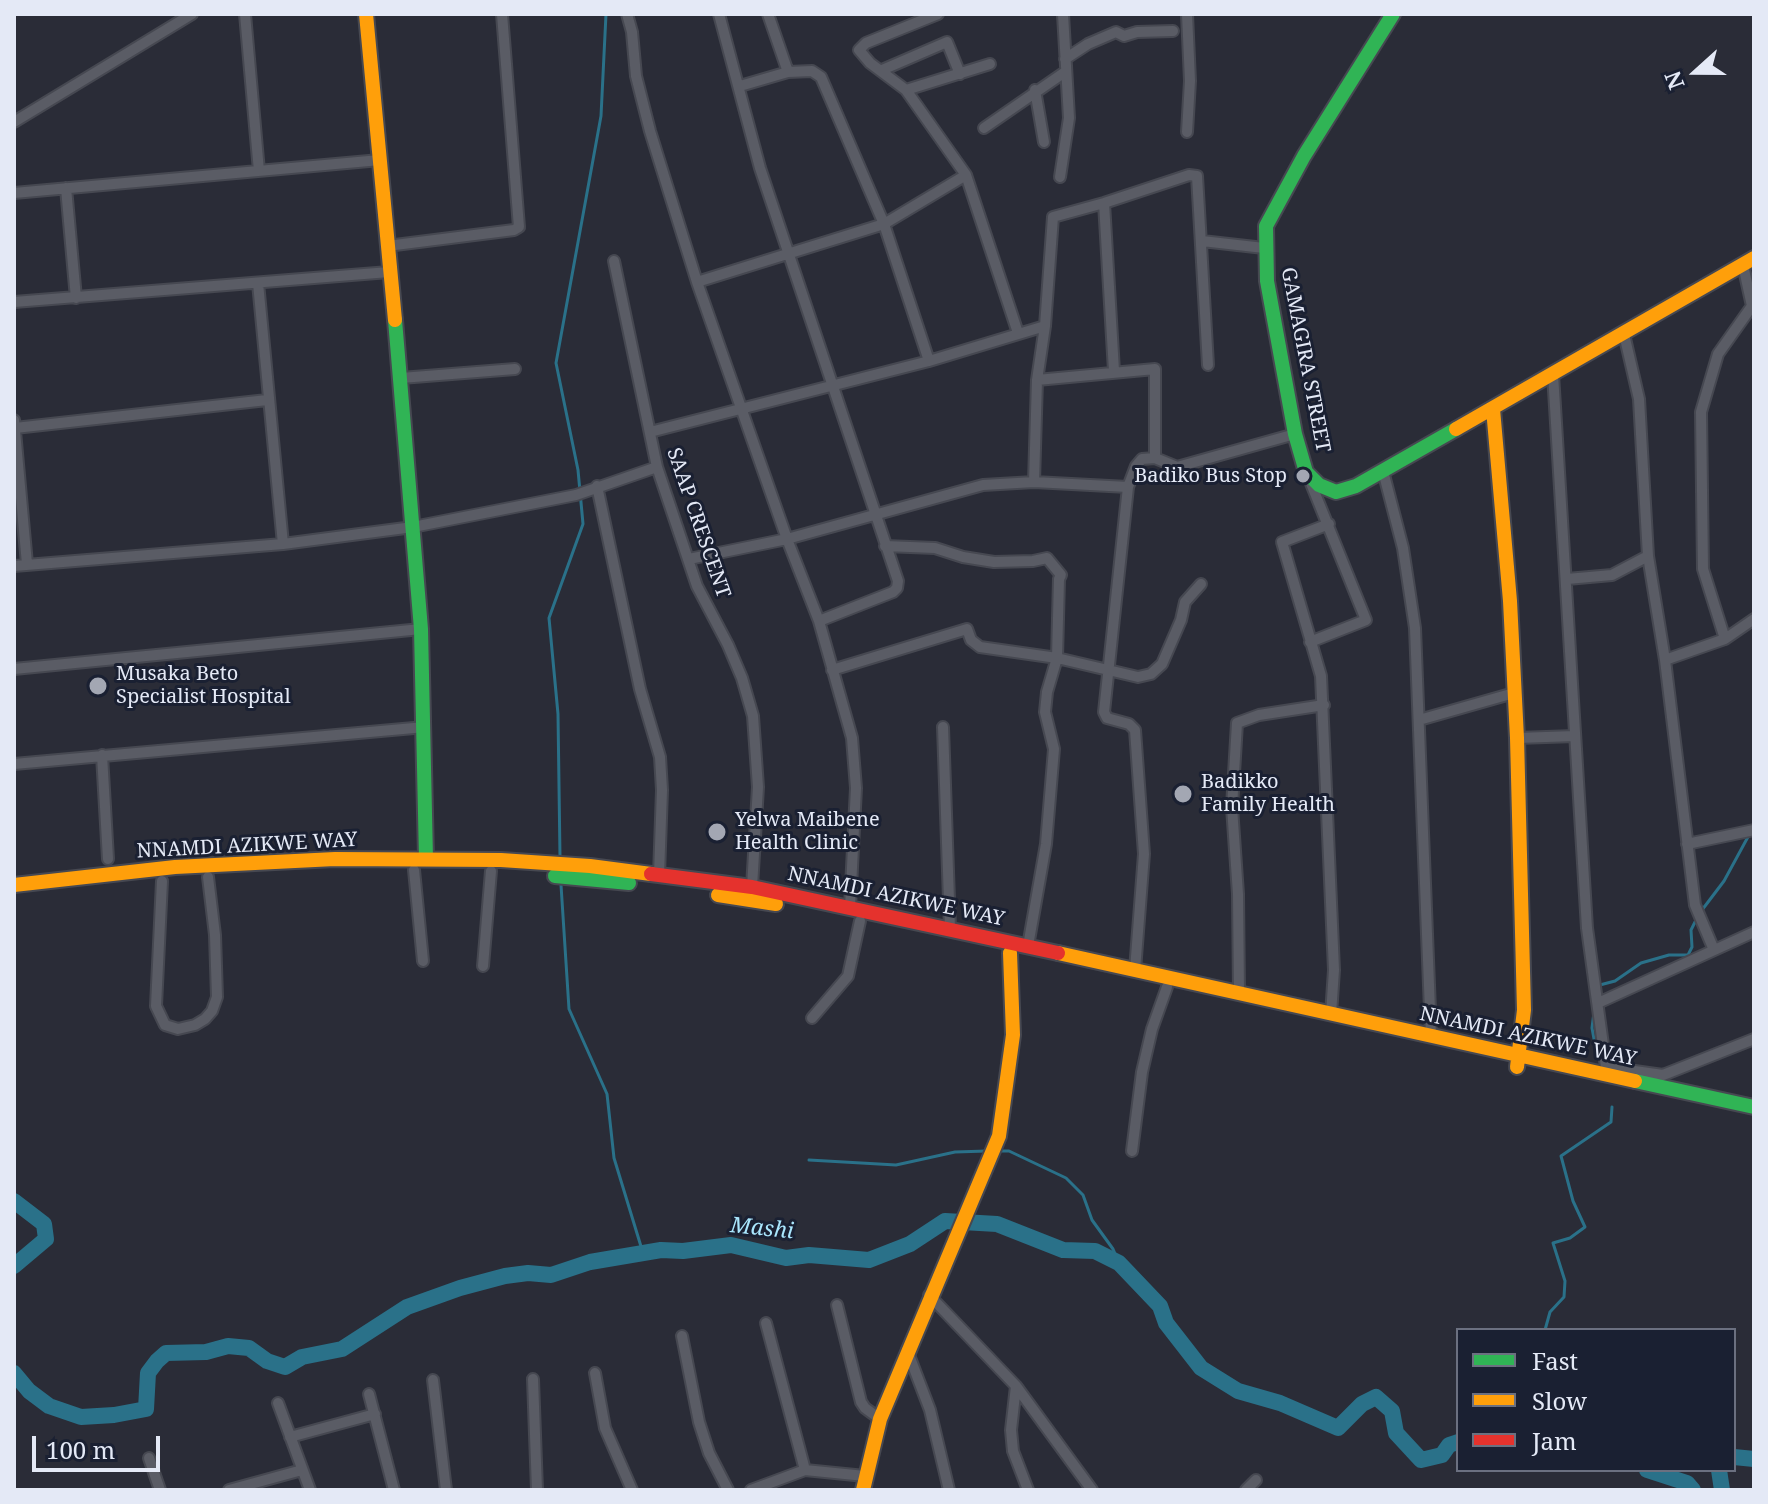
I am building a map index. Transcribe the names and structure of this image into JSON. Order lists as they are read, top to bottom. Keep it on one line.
{"streets":{"main road":["GAMAGIRA STREET","NNAMDI AZIKWE WAY"],"street":["SAAP CRESCENT"]},"crossings":[["SAAP CRESCENT","NNAMDI AZIKWE WAY"]],"water":["Mashi"],"places":["Badiko Bus Stop","Musaka Beto Specialist Hospital","Badikko Family Health","Yelwa Maibene Health Clinic"],"legend":["Fast","Slow","Jam"],"scale_bar":"100 m","north":"left"}
